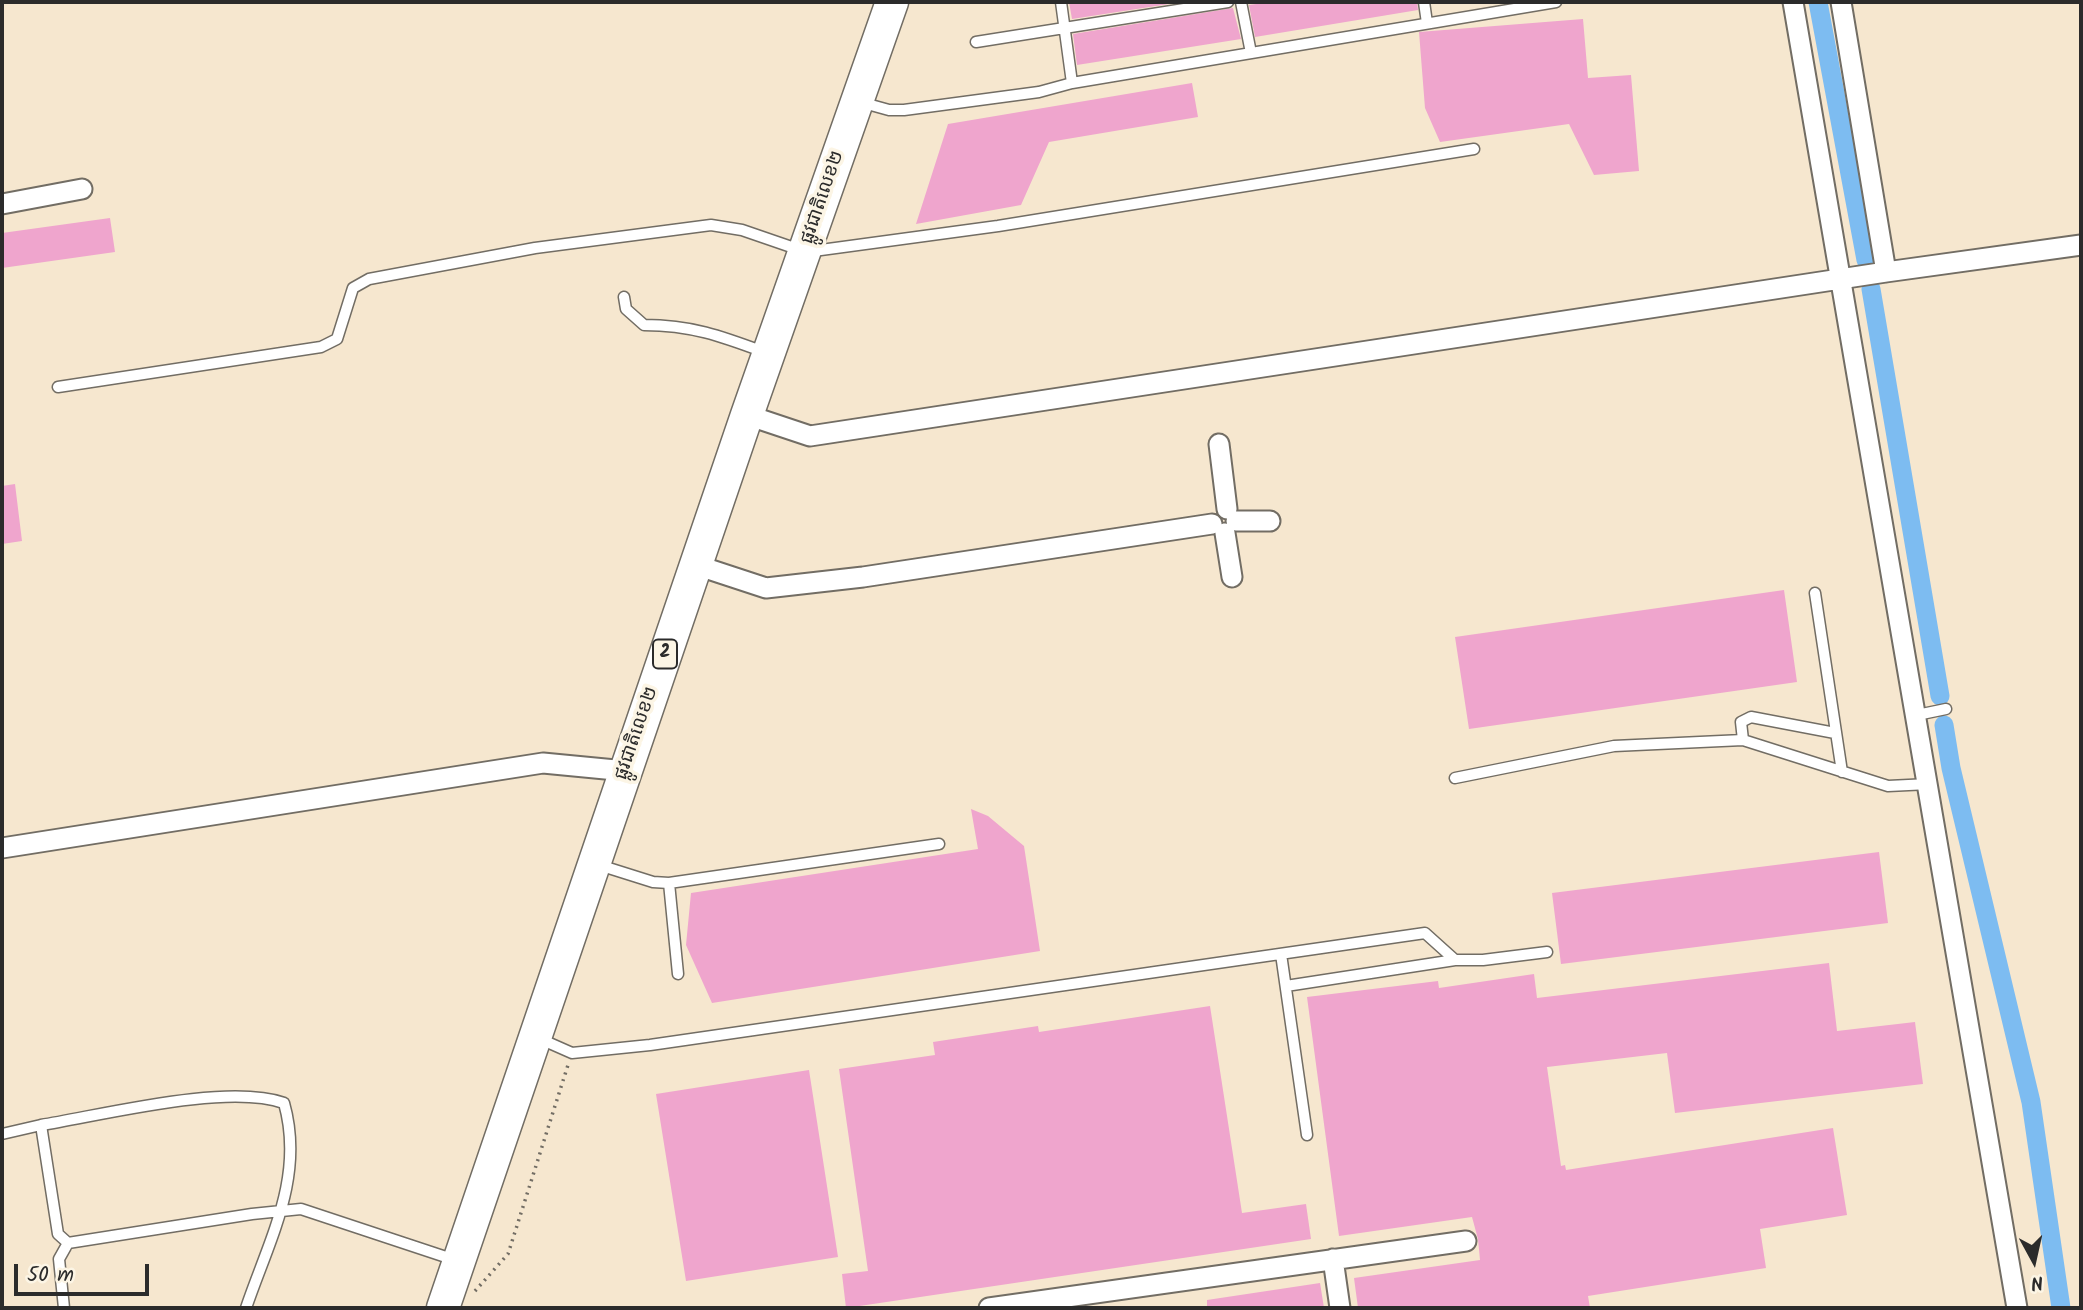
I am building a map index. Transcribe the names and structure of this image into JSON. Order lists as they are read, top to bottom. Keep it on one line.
{"streets":{"highway":["ផ្លូវជាតិលេខ២","2"]},"scale_bar":"50 m","north":"bottom"}
